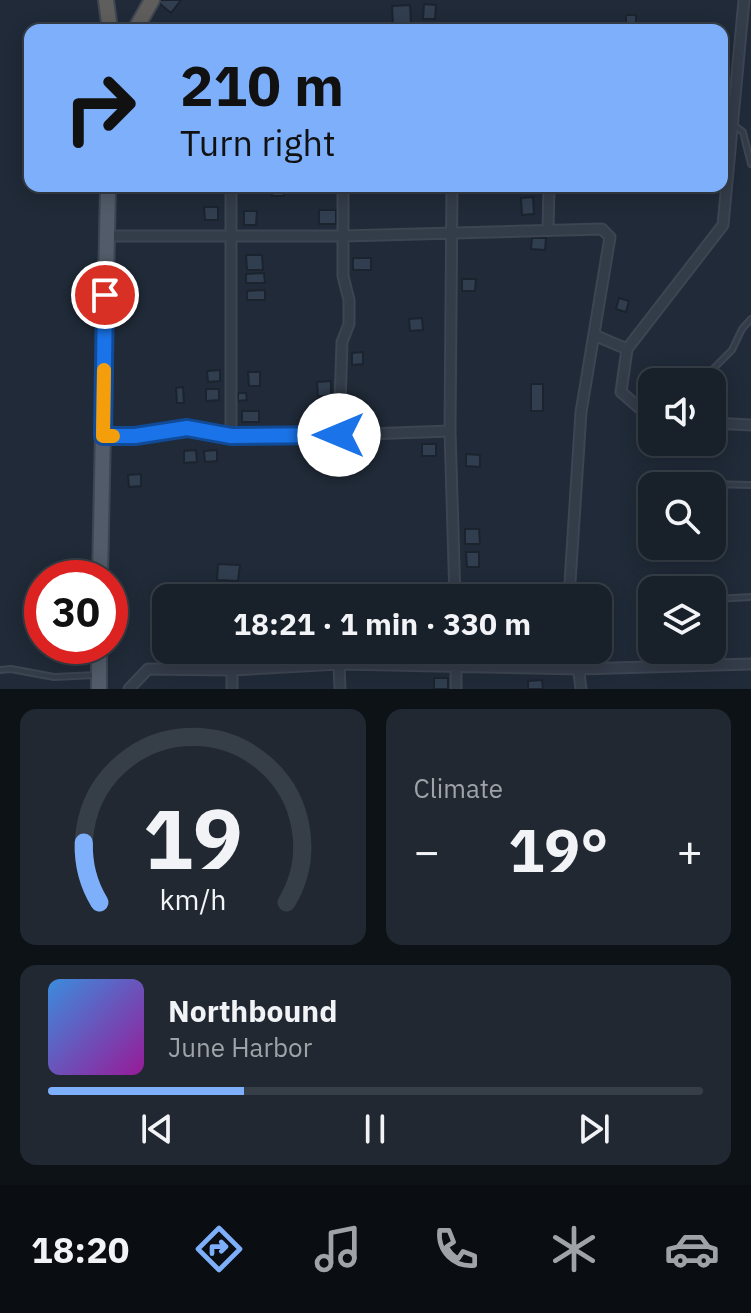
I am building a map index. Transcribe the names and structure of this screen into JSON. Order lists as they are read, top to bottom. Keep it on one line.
{"page":{"turn":["210 m","Turn right"],"limit":"30","trip":"18:21 · 1 min · 330 m","tile":"Climate","heat":["−","19°","+"],"song":["Northbound","June Harbor"],"tabs":"18:20","gauge":["19","km/h"]}}
